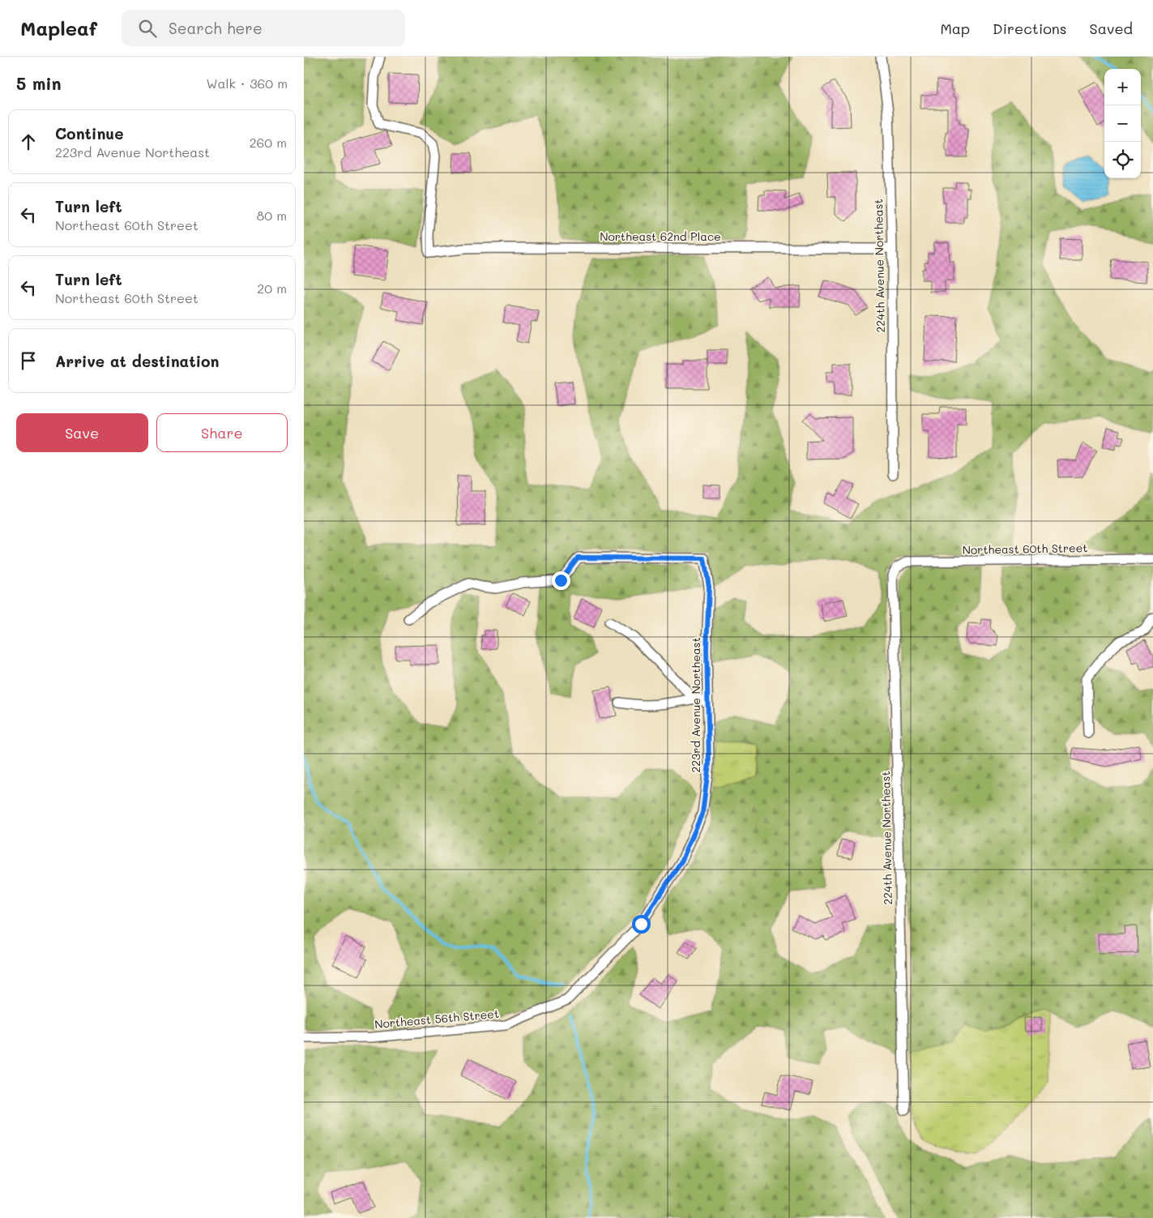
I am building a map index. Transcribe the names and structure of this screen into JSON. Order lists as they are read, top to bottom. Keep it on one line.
{"streets":{"street":["Northeast 62nd Place","224th Avenue Northeast","Northeast 60th Street","223rd Avenue Northeast","Northeast 56th Street"]},"crossings":[["Northeast 62nd Place","224th Avenue Northeast"],["224th Avenue Northeast","Northeast 60th Street"],["223rd Avenue Northeast","Northeast 56th Street"]],"page":{"header":"Mapleaf","search":"Search here","nav":["Map","Directions","Saved"],"heading":["5 min","Walk · 360 m"],"map_buttons":["+","−"],"list":[["Continue","223rd Avenue Northeast","260 m"],["Turn left","Northeast 60th Street","80 m"],["Turn left","Northeast 60th Street","20 m"],"Arrive at destination"],"buttons":["Save","Share"]}}
